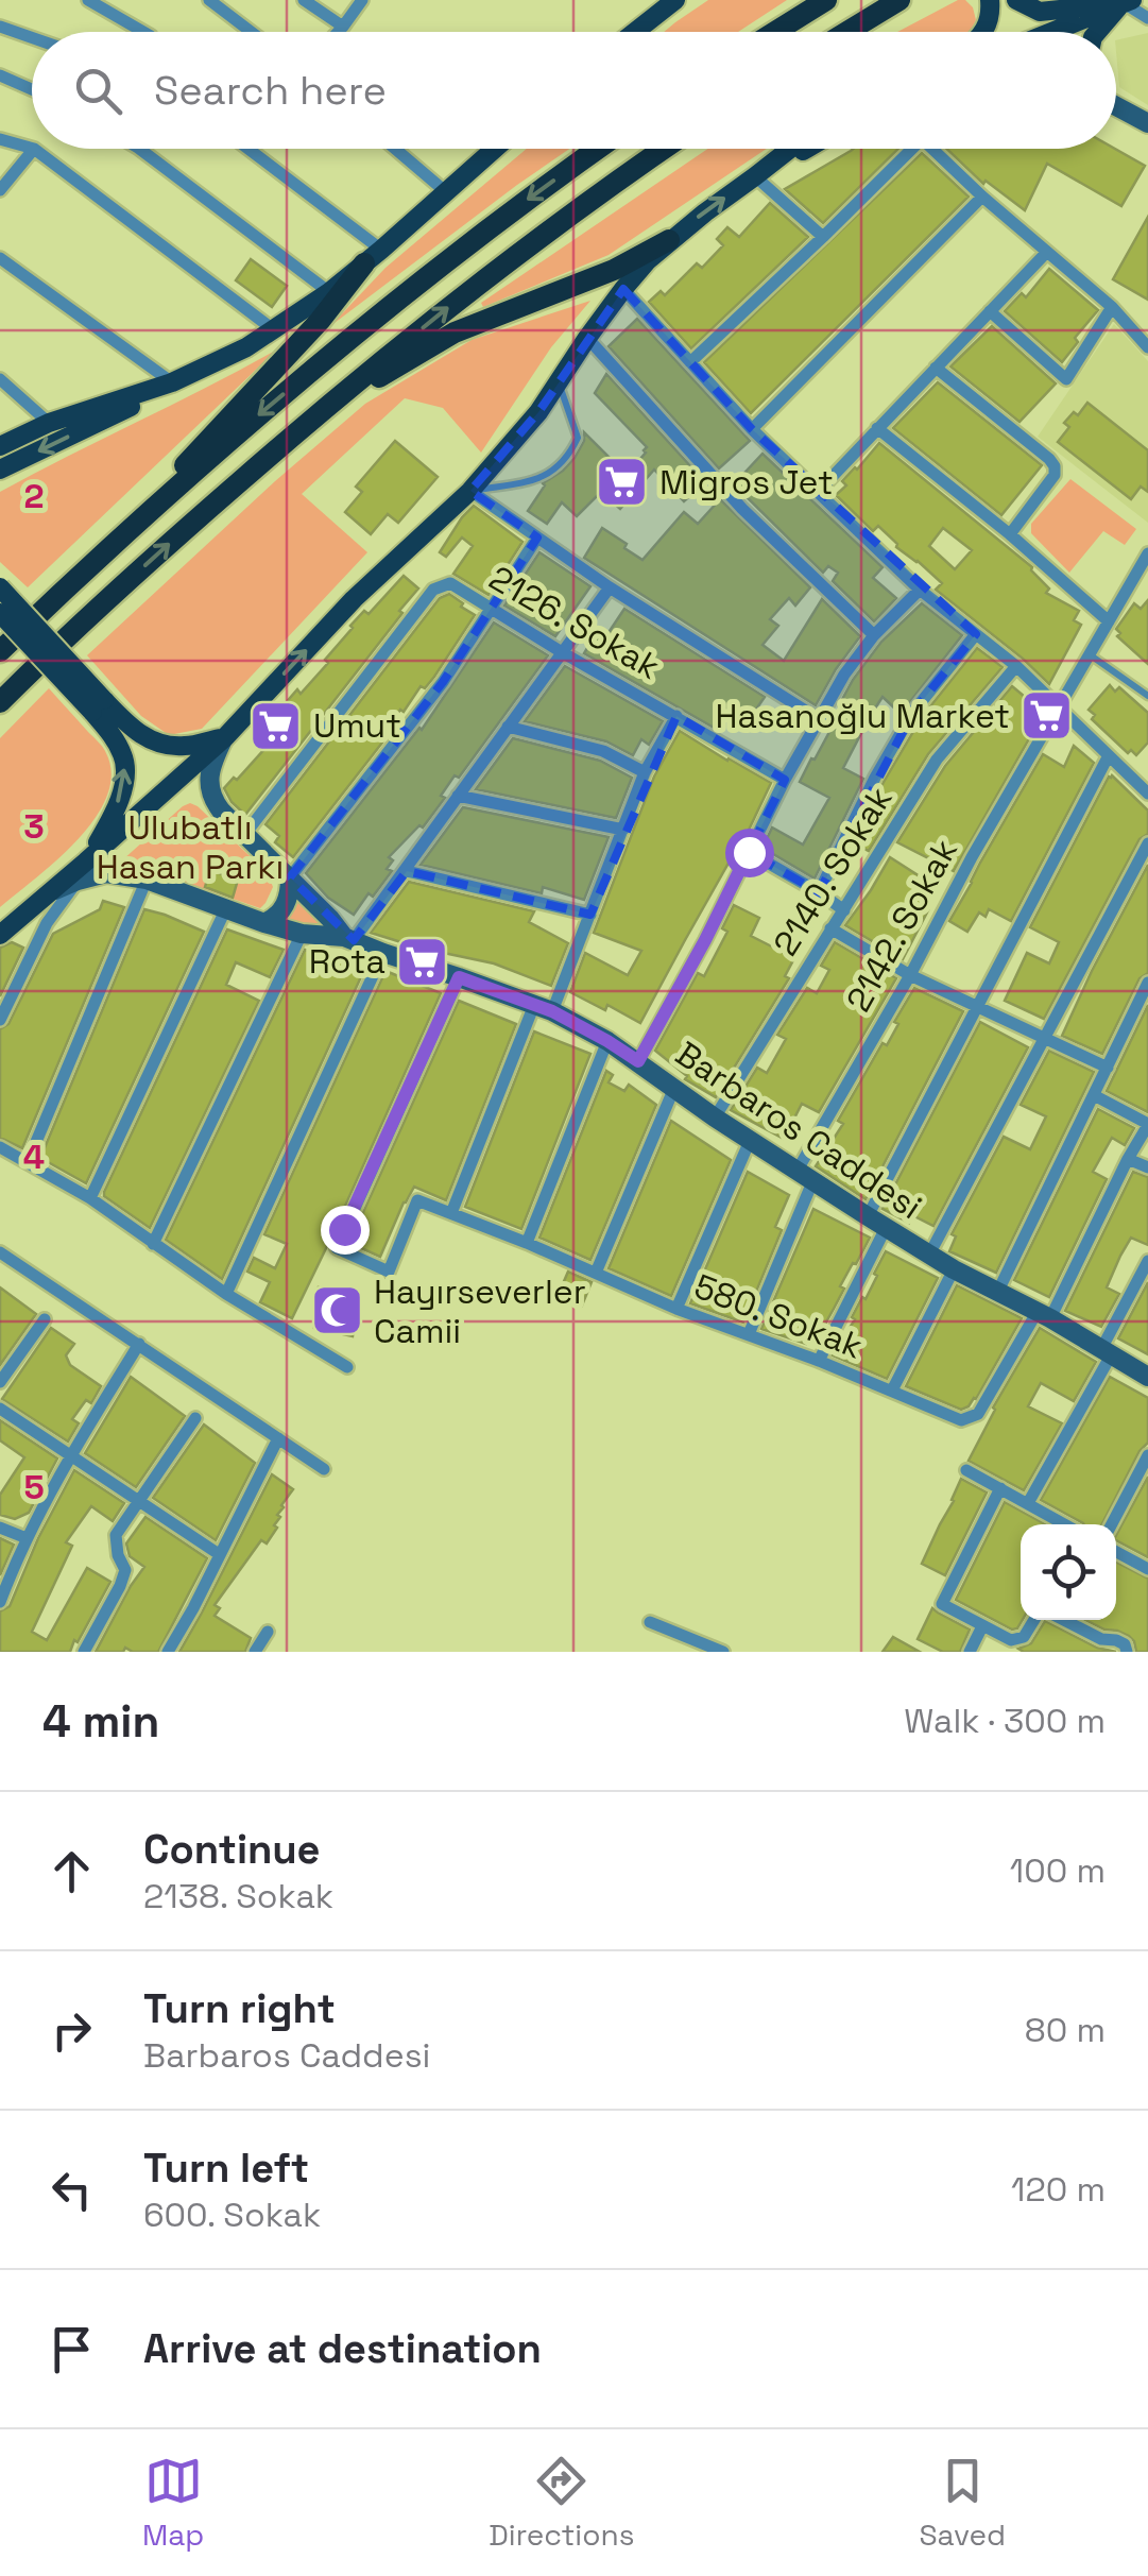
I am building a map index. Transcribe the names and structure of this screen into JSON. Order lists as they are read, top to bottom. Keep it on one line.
{"streets":{"main road":["Barbaros Caddesi"],"street":["2126. Sokak","2140. Sokak","2142. Sokak","580. Sokak"]},"crossings":[["2126. Sokak","Barbaros Caddesi"],["2140. Sokak","Barbaros Caddesi"],["2142. Sokak","Barbaros Caddesi"],["2142. Sokak","580. Sokak"],["Barbaros Caddesi","580. Sokak"]],"parks":["Ulubatlı Hasan Parkı"],"places":{"supermarket":["Migros Jet","Hasanoğlu Market","Umut","Rota"],"mosque":["Hayırseverler Camii"]},"page":{"search":"Search here","heading":["4 min","Walk · 300 m"],"list":[["Continue","2138. Sokak","100 m"],["Turn right","Barbaros Caddesi","80 m"],["Turn left","600. Sokak","120 m"],"Arrive at destination"],"nav":["Map","Directions","Saved"]},"grid":{"rows":["2","3","4","5"]}}
